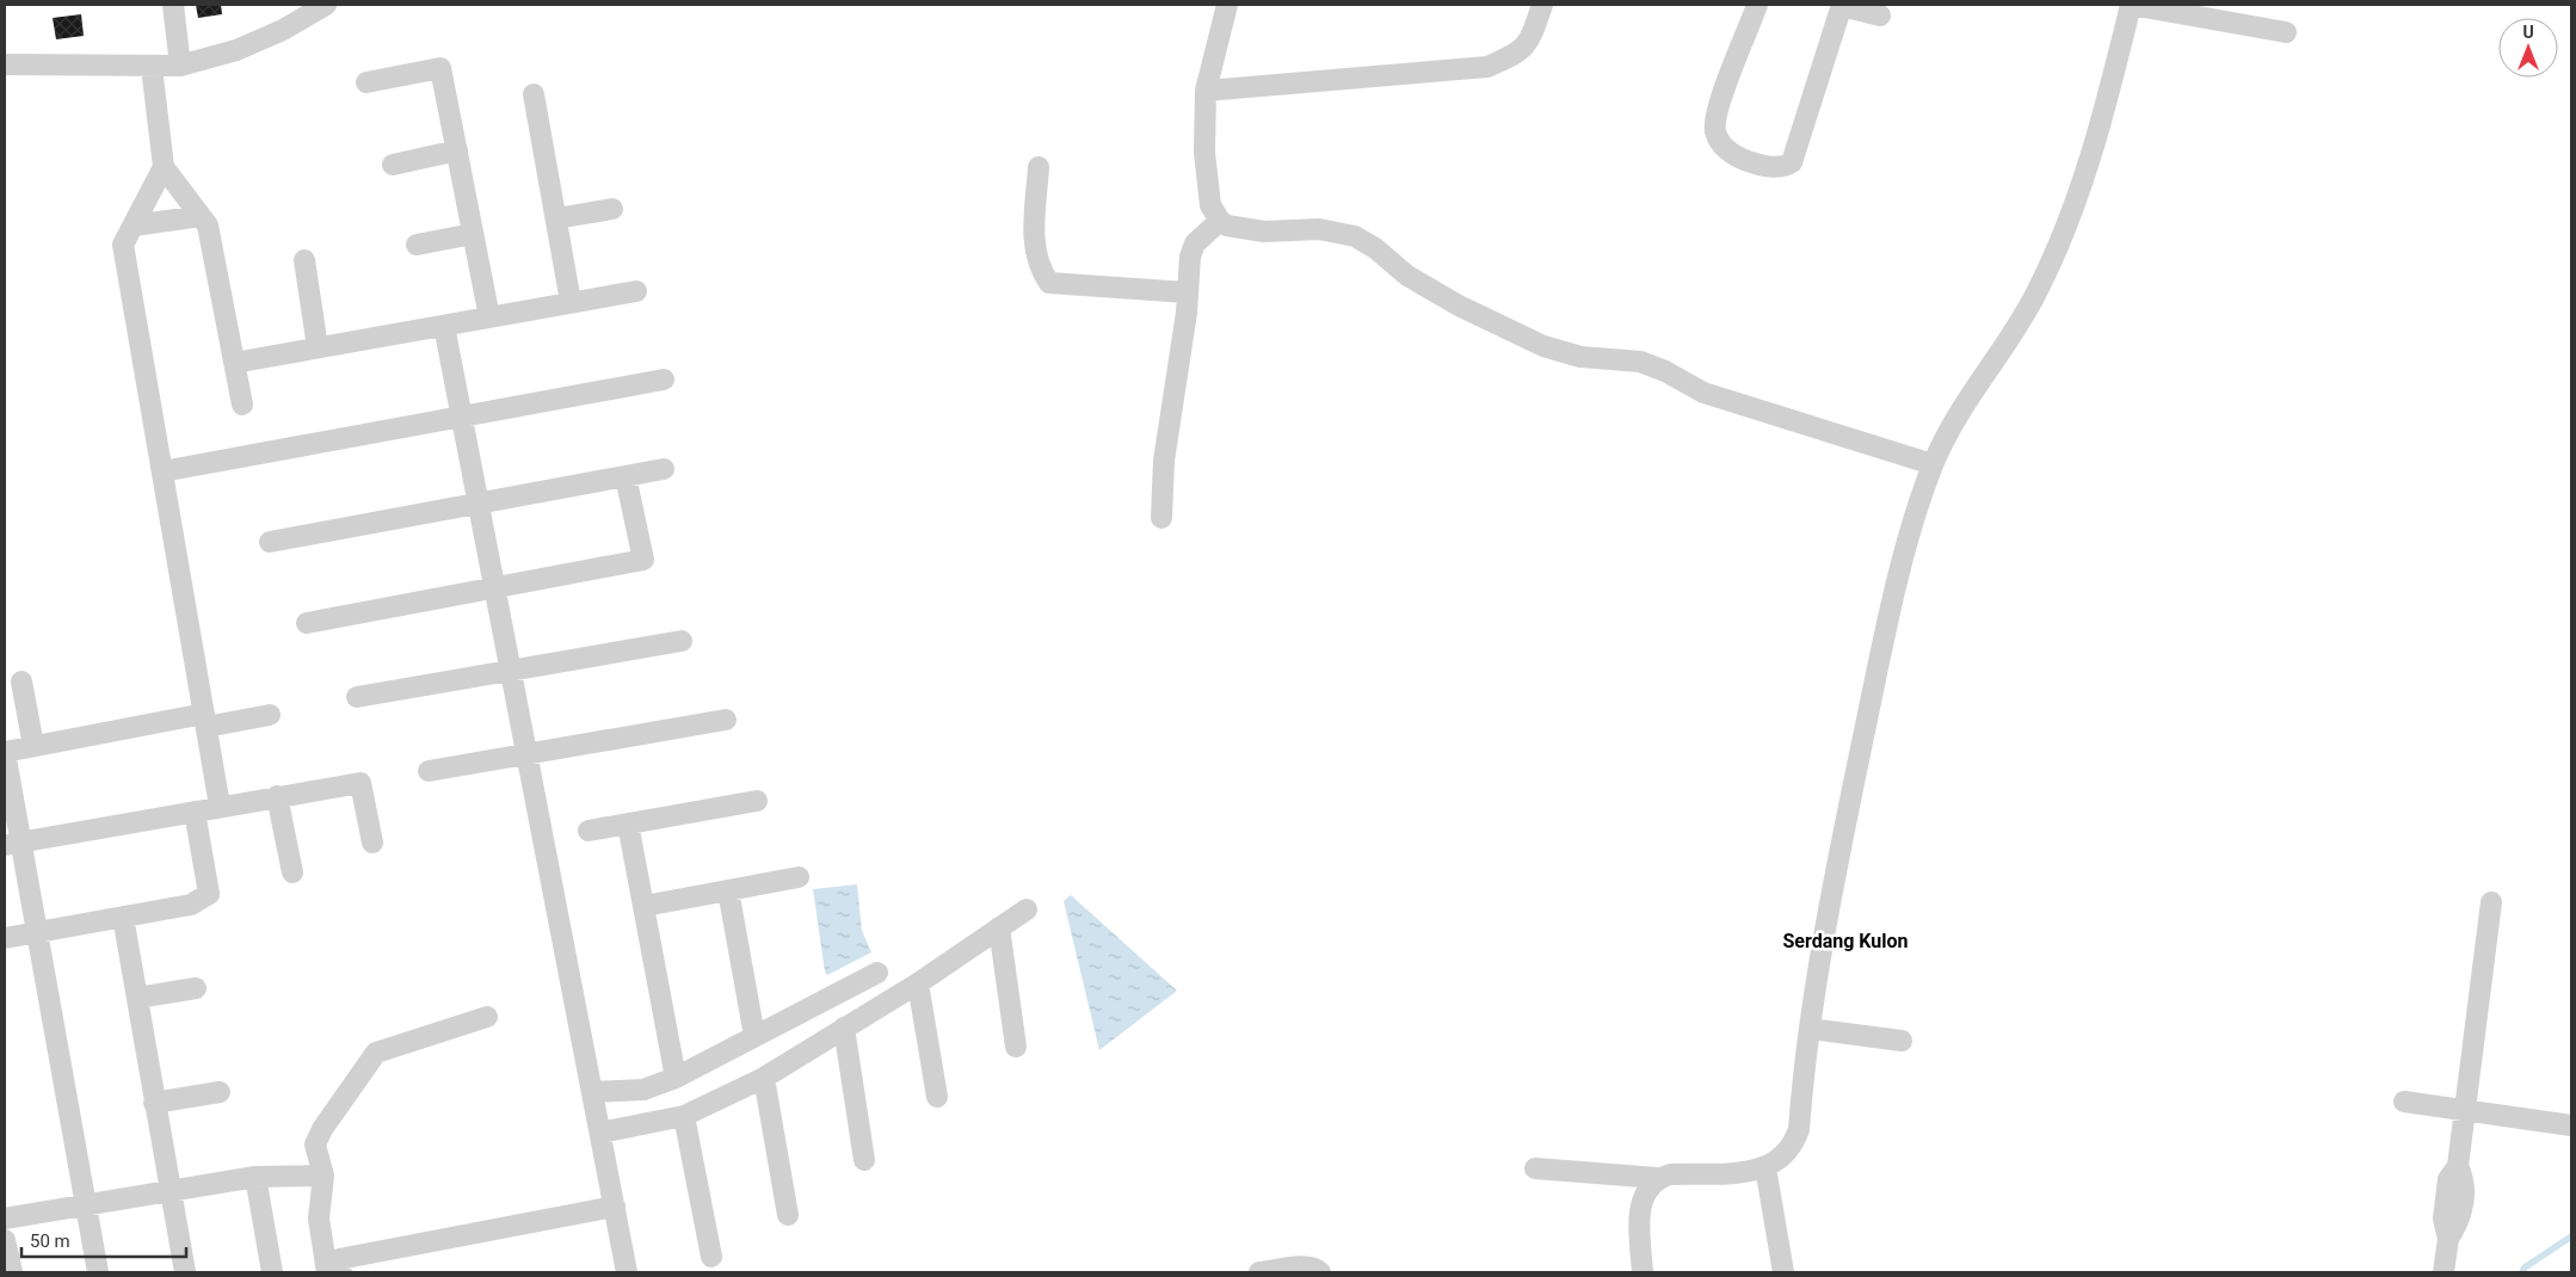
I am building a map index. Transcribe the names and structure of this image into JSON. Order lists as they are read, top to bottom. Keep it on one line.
{"districts":["Serdang Kulon"],"scale_bar":"50 m","north":"top"}
